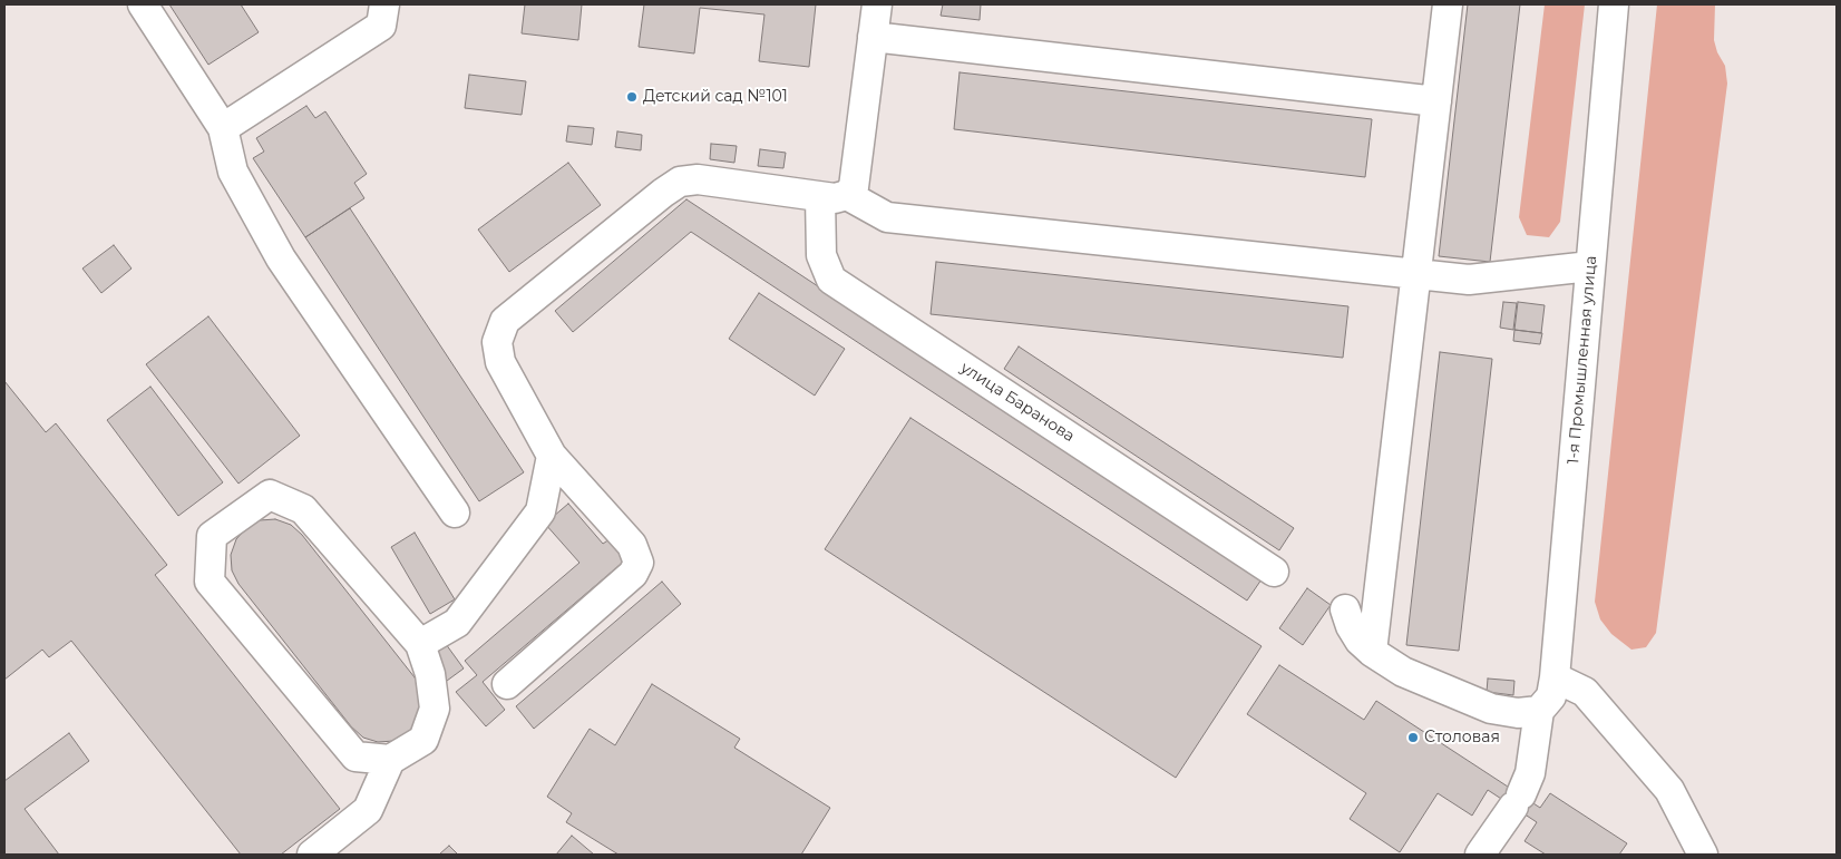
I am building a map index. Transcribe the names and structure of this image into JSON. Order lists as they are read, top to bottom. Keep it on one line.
{"streets":{"street":["1-я Промышленная улица","улица Баранова"]},"places":["Детский сад №101","Столовая"]}
